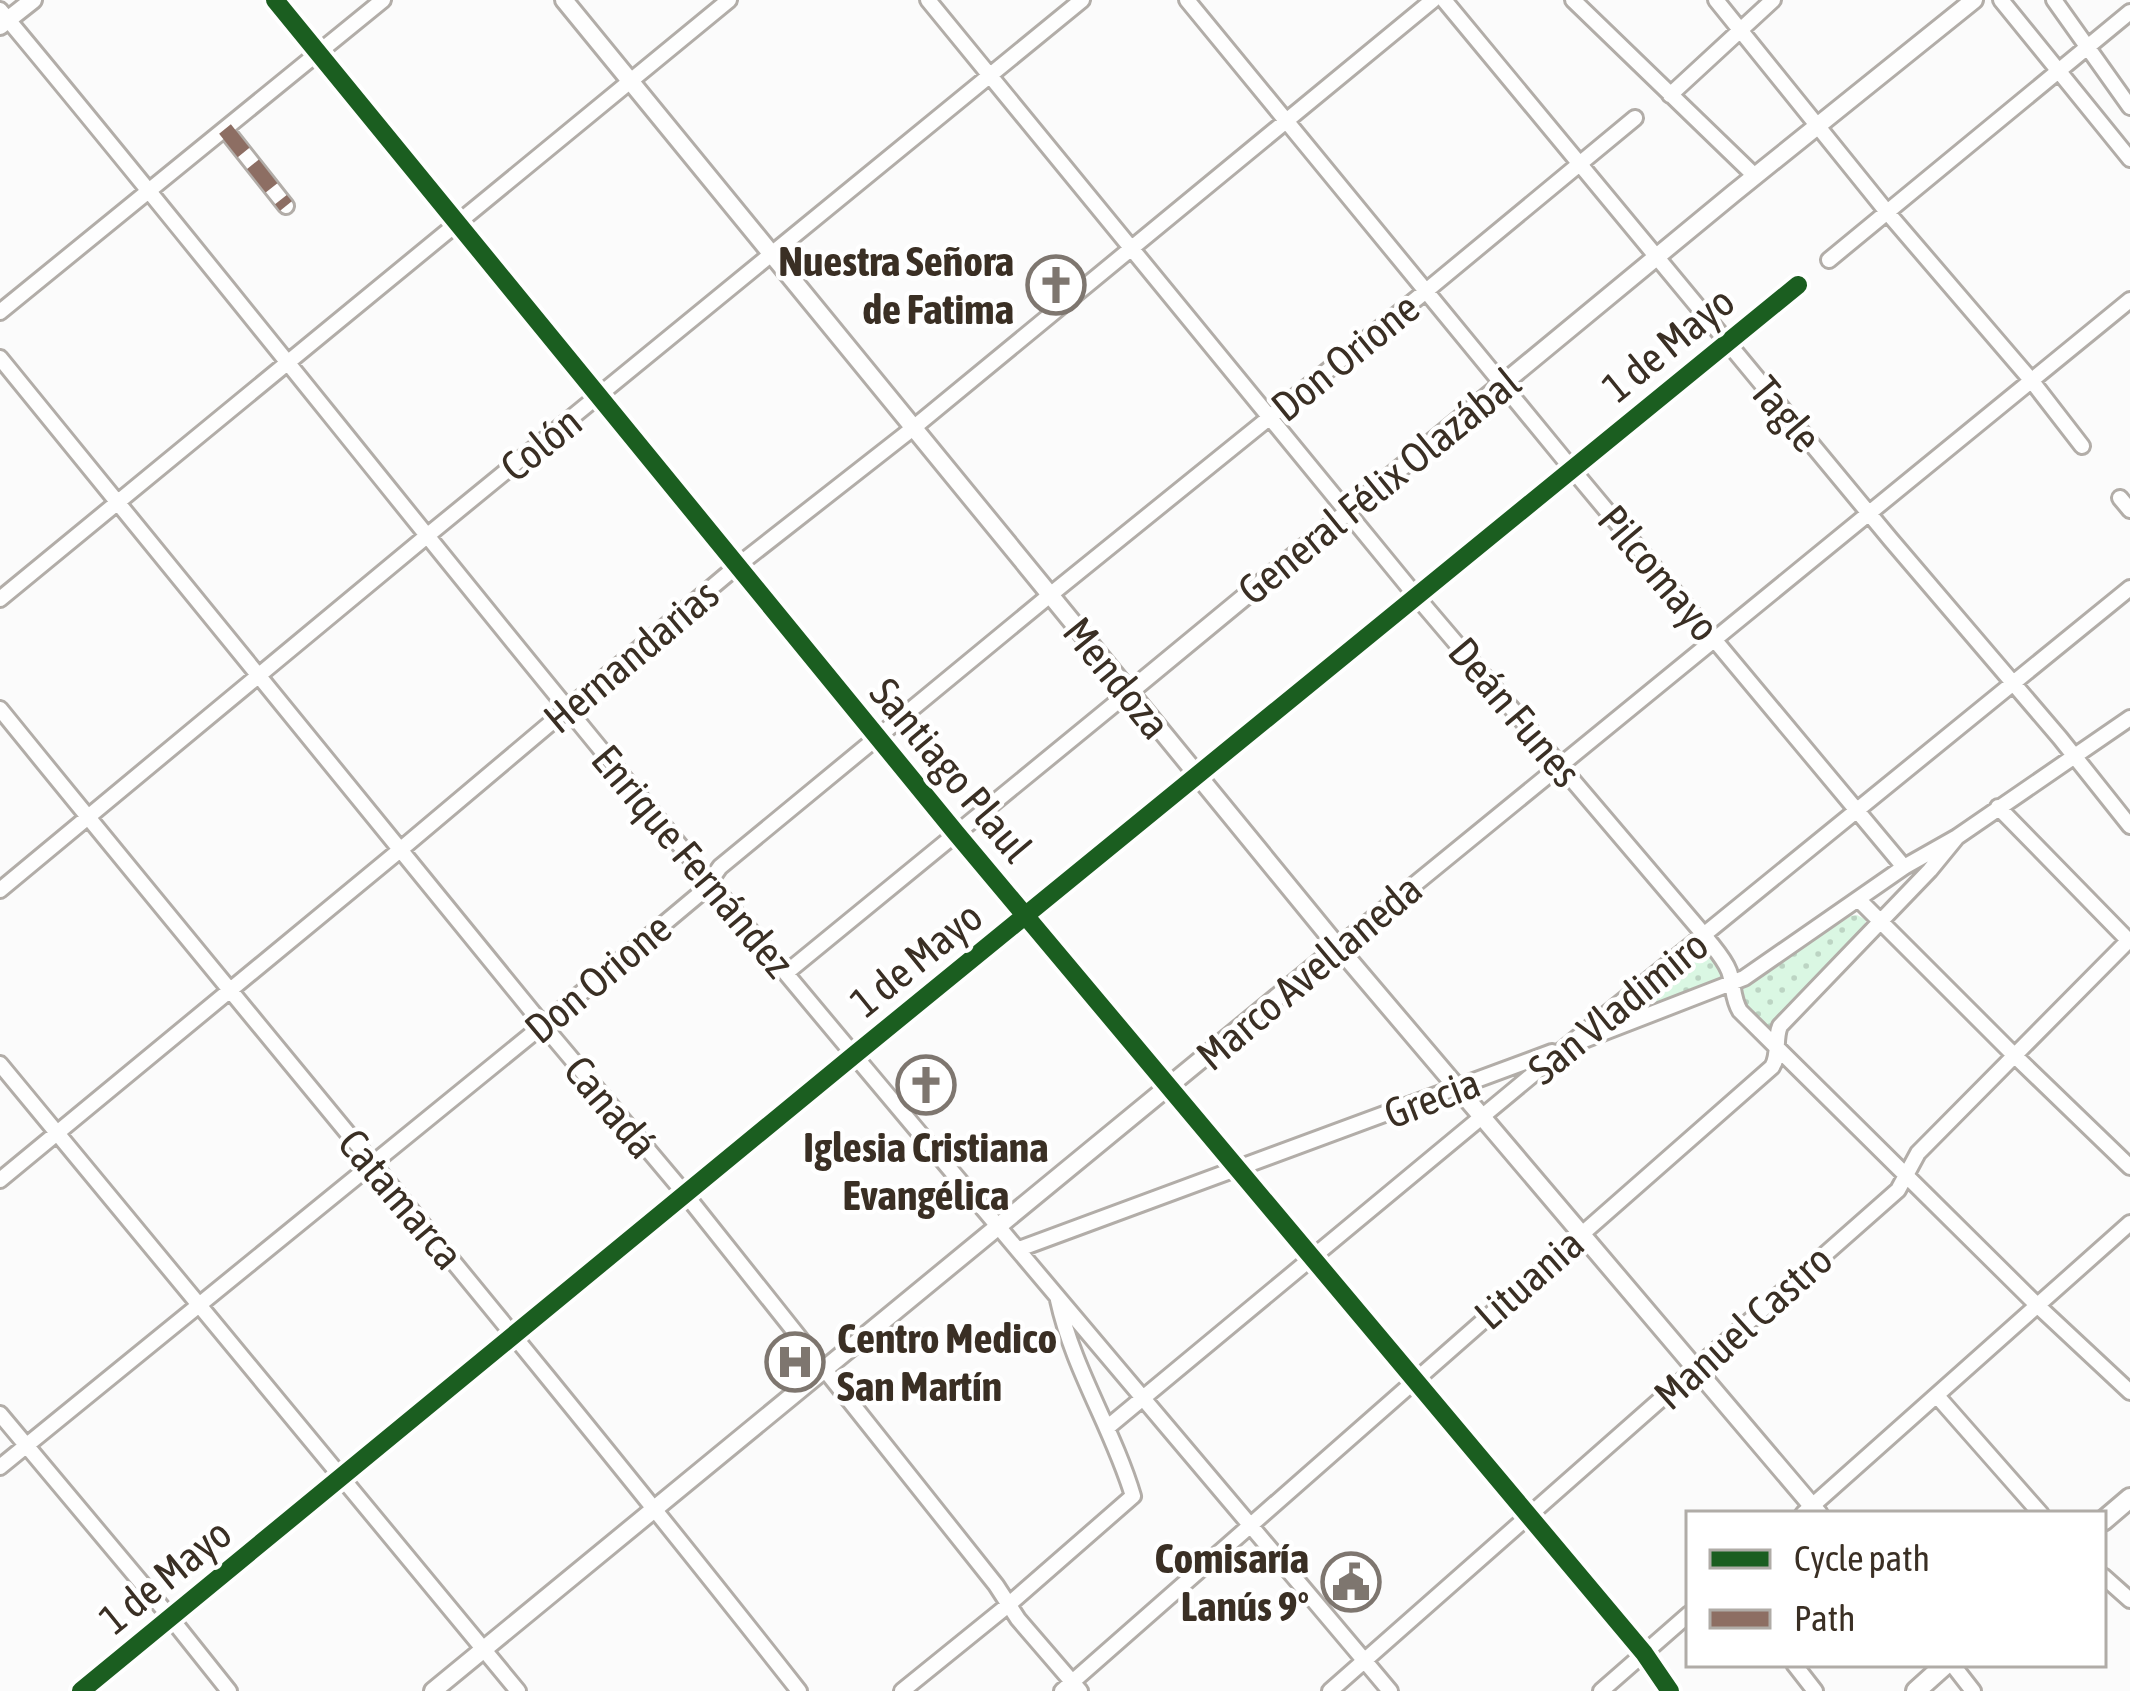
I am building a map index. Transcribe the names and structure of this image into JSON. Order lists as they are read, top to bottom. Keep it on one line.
{"streets":{"street":["1 de Mayo","Don Orione","Tagle","Colón","General Félix Olazábal","Pilcomayo","Hernandarias","Mendoza","Deán Funes","Santiago Plaul","Enrique Fernández","Marco Avellaneda","San Vladimiro","Grecia","Canadá","Catamarca","Lituania","Manuel Castro"]},"crossings":[["1 de Mayo","Tagle"],["1 de Mayo","Pilcomayo"],["1 de Mayo","Mendoza"],["1 de Mayo","Deán Funes"],["1 de Mayo","Santiago Plaul"],["1 de Mayo","Enrique Fernández"],["1 de Mayo","Canadá"],["1 de Mayo","Catamarca"],["Don Orione","Tagle"],["Don Orione","Pilcomayo"],["Don Orione","Mendoza"],["Don Orione","Deán Funes"],["Don Orione","Santiago Plaul"],["Don Orione","Enrique Fernández"],["Don Orione","Canadá"],["Don Orione","Catamarca"],["Tagle","General Félix Olazábal"],["Tagle","Marco Avellaneda"],["Tagle","San Vladimiro"],["Tagle","Grecia"],["Colón","Mendoza"],["Colón","Deán Funes"],["Colón","Santiago Plaul"],["Colón","Enrique Fernández"],["Colón","Canadá"],["Colón","Catamarca"],["General Félix Olazábal","Pilcomayo"],["General Félix Olazábal","Mendoza"],["General Félix Olazábal","Deán Funes"],["General Félix Olazábal","Santiago Plaul"],["General Félix Olazábal","Enrique Fernández"],["Pilcomayo","Hernandarias"],["Pilcomayo","Marco Avellaneda"],["Pilcomayo","San Vladimiro"],["Pilcomayo","Grecia"],["Hernandarias","Mendoza"],["Hernandarias","Deán Funes"],["Hernandarias","Santiago Plaul"],["Hernandarias","Enrique Fernández"],["Hernandarias","Canadá"],["Hernandarias","Catamarca"],["Mendoza","Marco Avellaneda"],["Mendoza","San Vladimiro"],["Mendoza","Grecia"],["Mendoza","Lituania"],["Mendoza","Manuel Castro"],["Deán Funes","Marco Avellaneda"],["Deán Funes","San Vladimiro"],["Deán Funes","Grecia"],["Deán Funes","Lituania"],["Deán Funes","Manuel Castro"],["Santiago Plaul","Marco Avellaneda"],["Santiago Plaul","San Vladimiro"],["Santiago Plaul","Grecia"],["Santiago Plaul","Lituania"],["Santiago Plaul","Manuel Castro"],["Enrique Fernández","Marco Avellaneda"],["Enrique Fernández","San Vladimiro"],["Enrique Fernández","Grecia"],["Enrique Fernández","Lituania"],["Enrique Fernández","Manuel Castro"],["Marco Avellaneda","Canadá"],["Marco Avellaneda","Catamarca"],["San Vladimiro","Grecia"],["Grecia","Lituania"],["Canadá","Lituania"]],"places":{"church":["Nuestra Señora de Fatima","Iglesia Cristiana Evangélica"],"hospital":["Centro Medico San Martín"],"public building":["Comisaría Lanús 9°"]},"legend":["Cycle path","Path"]}
